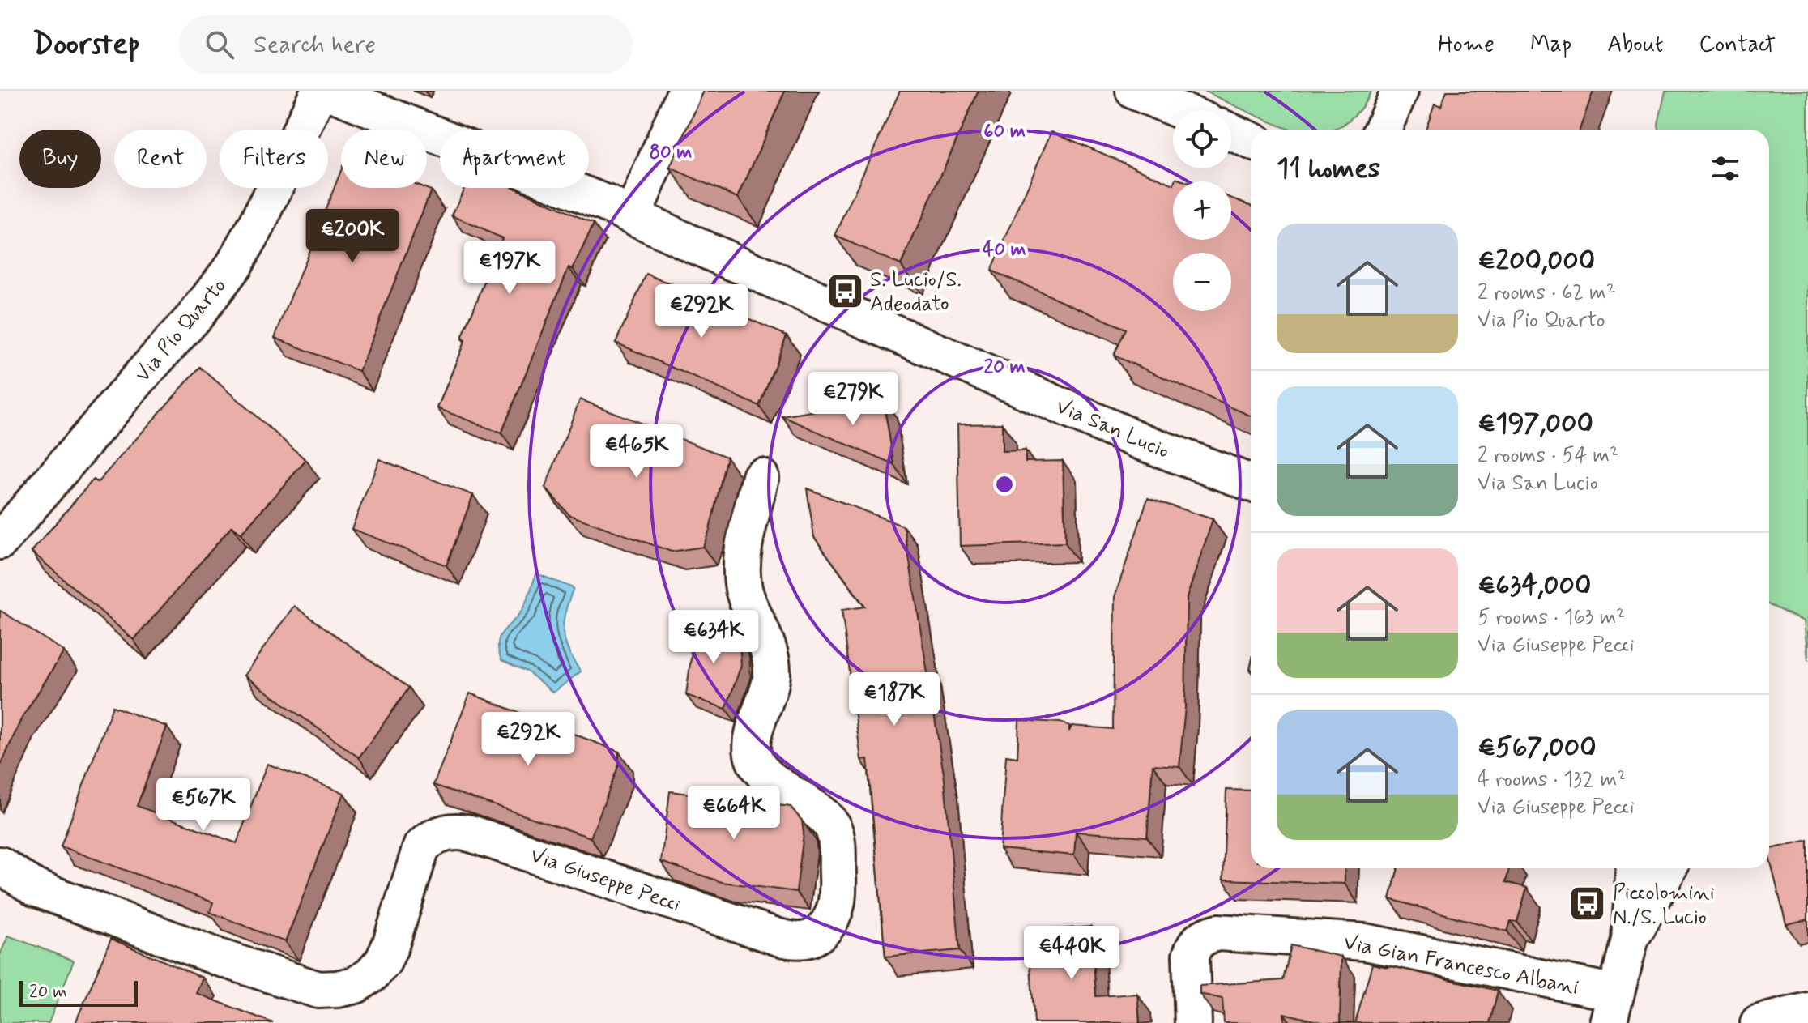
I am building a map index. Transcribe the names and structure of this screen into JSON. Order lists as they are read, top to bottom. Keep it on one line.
{"streets":{"street":["Via Pio Quarto","Via San Lucio","Via Giuseppe Pecci","Via Gian Francesco Albani"]},"places":{"bus stop":["S. Lucio/S. Adeodato","Piccolomini N./S. Lucio"]},"scale_bar":"20 m","page":{"header":"Doorstep","search":"Search here","nav":["Home","Map","About","Contact"],"map_buttons":["+","−"],"chip":["Buy","Rent","Filters","New","Apartment"],"heading":"11 homes","list":[{"name":"€200,000","note":"2 rooms · 62 m² · Via Pio Quarto"},{"name":"€197,000","note":"2 rooms · 54 m² · Via San Lucio"},{"name":"€634,000","note":"5 rooms · 163 m² · Via Giuseppe Pecci"},{"name":"€567,000","note":"4 rooms · 132 m² · Via Giuseppe Pecci"}],"price":["€200K","€197K","€292K","€279K","€465K","€634K","€187K","€292K","€567K","€664K","€440K"],"scale":"20 m"},"rings":["60 m","80 m","40 m","20 m"]}
